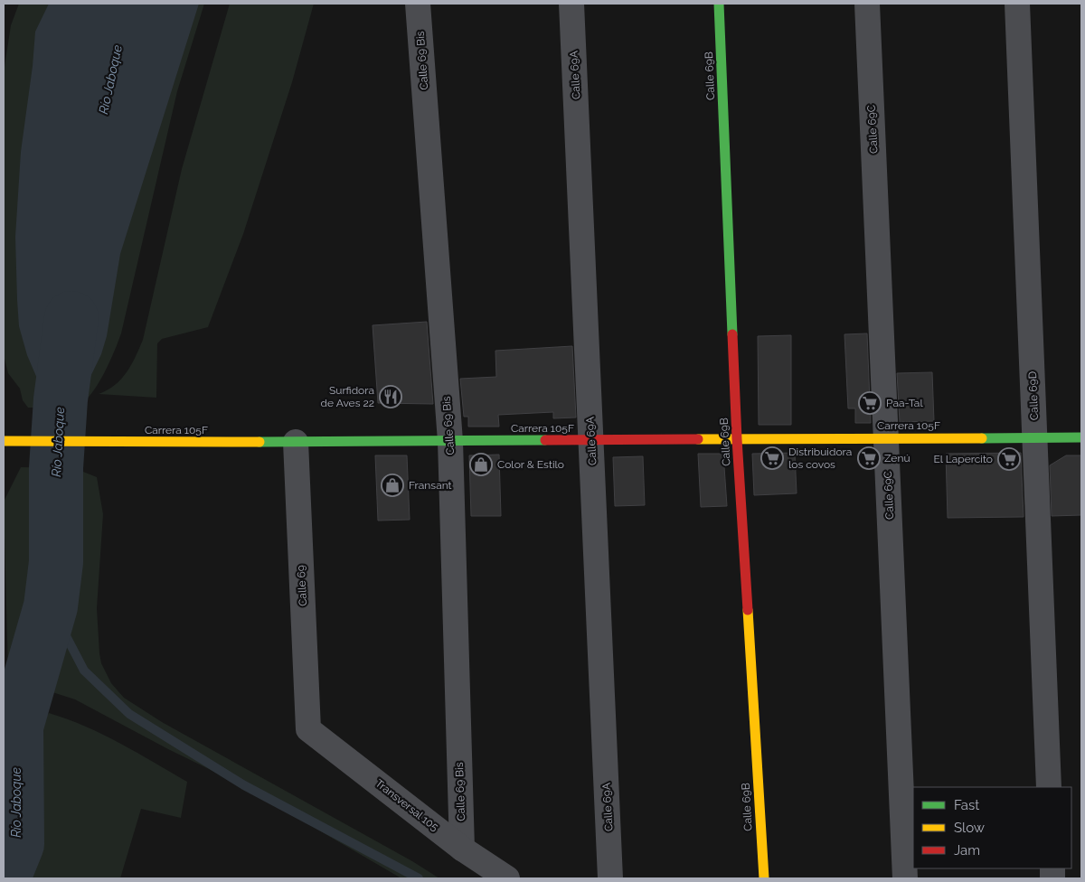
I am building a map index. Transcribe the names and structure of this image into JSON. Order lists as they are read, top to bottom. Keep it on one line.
{"streets":{"street":["Calle 69 Bis","Calle 69A","Calle 69B","Calle 69C","Calle 69D","Carrera 105F","Calle 69","Transversal 105"]},"crossings":[["Calle 69 Bis","Carrera 105F"],["Calle 69 Bis","Transversal 105"],["Calle 69A","Carrera 105F"],["Calle 69B","Carrera 105F"],["Calle 69C","Carrera 105F"],["Calle 69D","Carrera 105F"],["Carrera 105F","Calle 69"],["Calle 69","Transversal 105"]],"water":["Río Jaboque"],"places":{"restaurant":["Surfidora de Aves 22"],"supermarket":["Paa-Tal","Distribuidora los covos","Zenú","El Lapercito"],"shop":["Color & Estilo","Fransant"]},"legend":["Fast","Slow","Jam"]}
